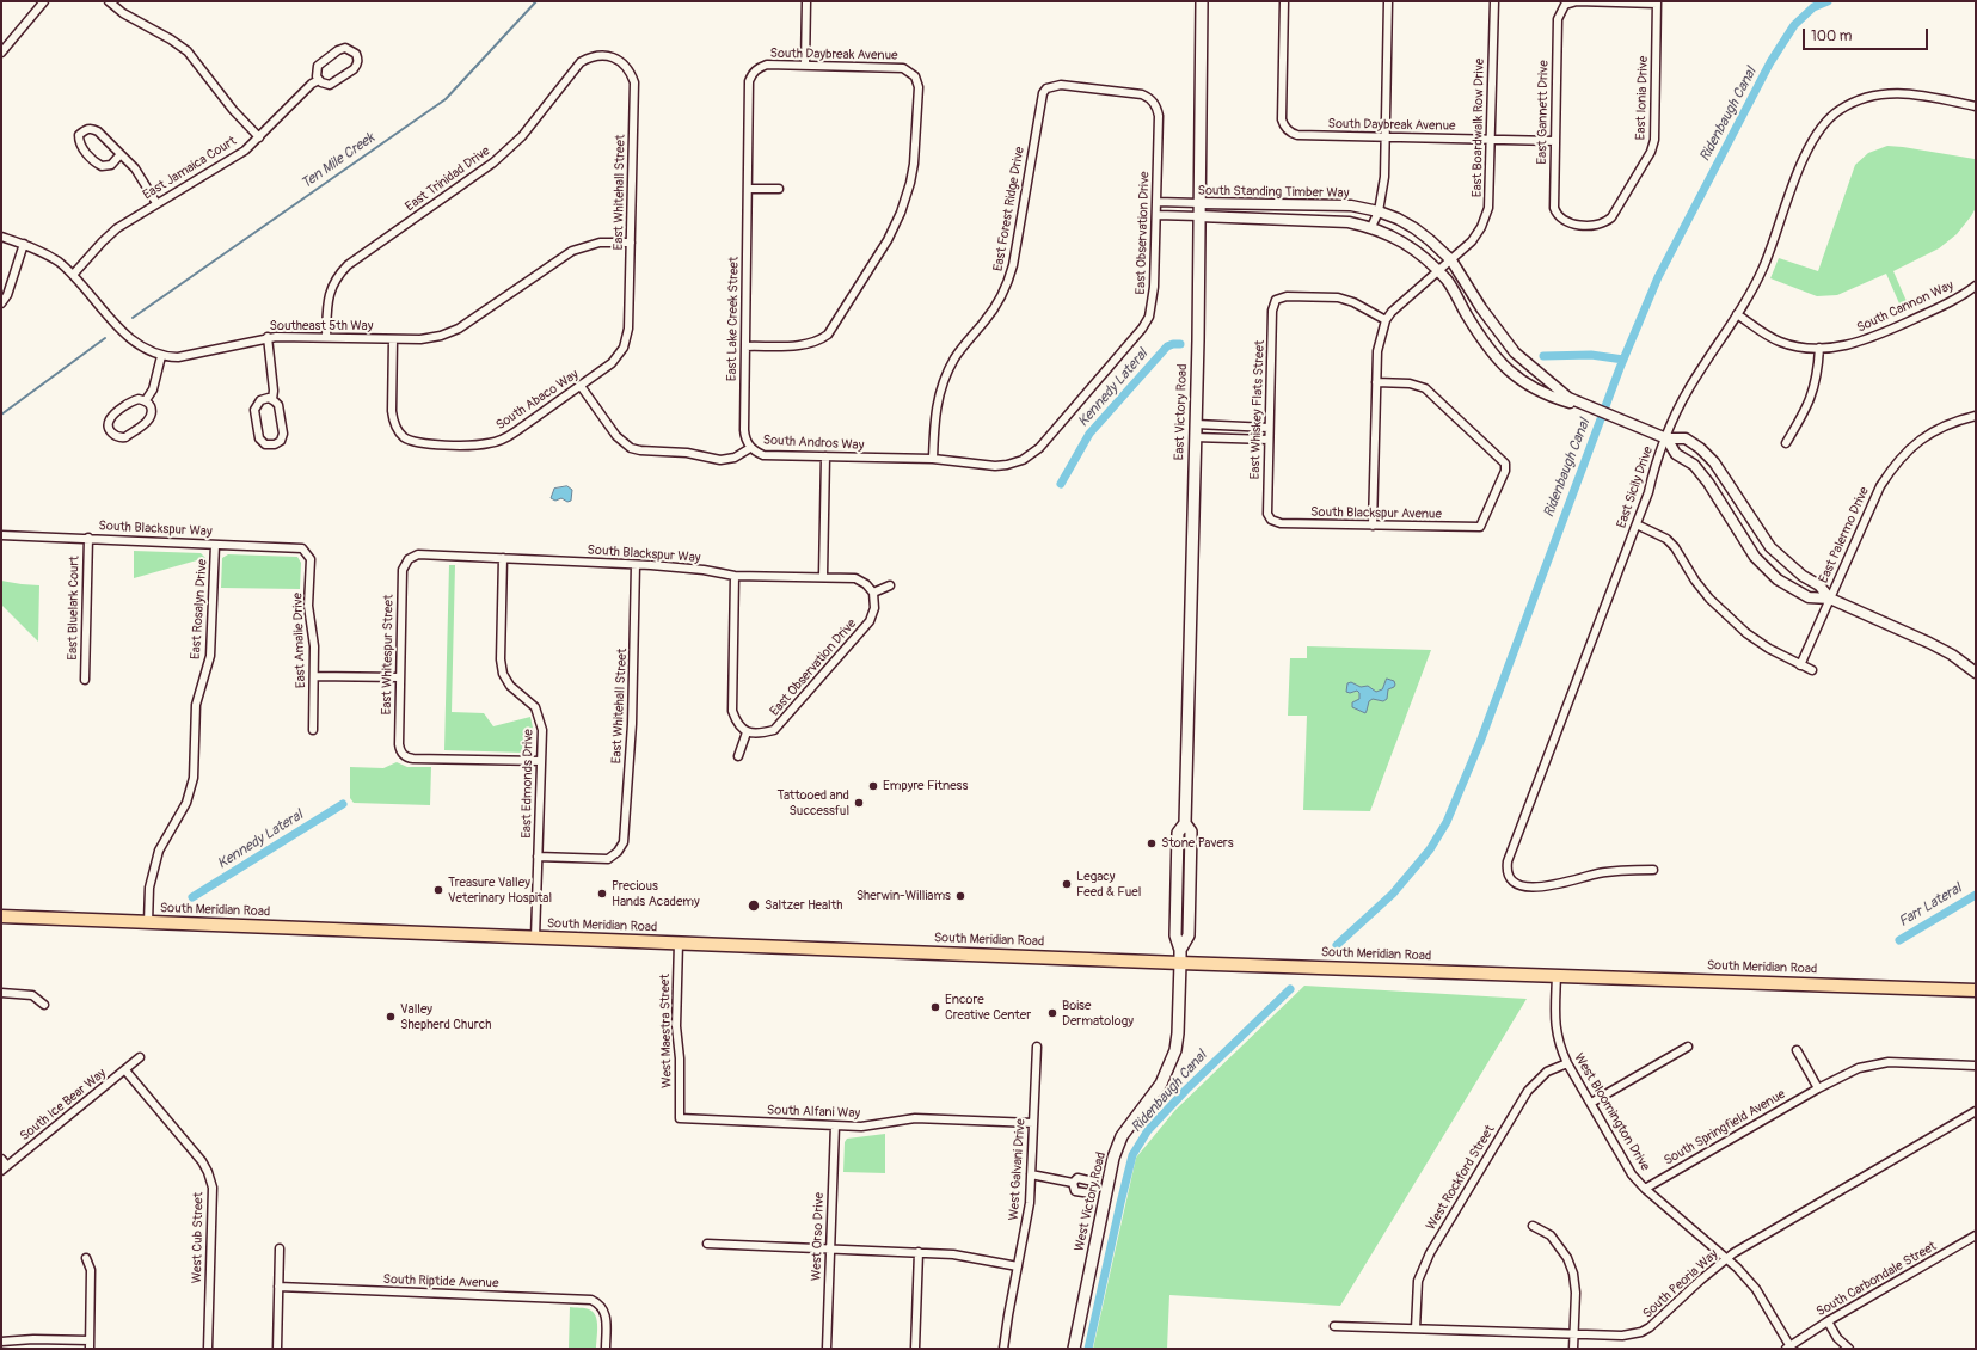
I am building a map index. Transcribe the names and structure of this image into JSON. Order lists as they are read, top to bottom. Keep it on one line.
{"streets":{"main road":["East Victory Road","South Meridian Road","West Victory Road"],"street":["South Daybreak Avenue","East Ionia Drive","East Gannett Drive","East Boardwalk Row Drive","East Jamaica Court","East Trinidad Drive","East Whitehall Street","South Standing Timber Way","East Forest Ridge Drive","East Observation Drive","South Cannon Way","East Lake Creek Street","Southeast 5th Way","South Abaco Way","East Whiskey Flats Street","South Andros Way","East Sicily Drive","South Blackspur Avenue","South Blackspur Way","East Palermo Drive","East Bluelark Court","East Rosalyn Drive","East Amalie Drive","East Whitespur Street","East Edmonds Drive","West Maestra Street","South Ice Bear Way","South Alfani Way","West Bloomington Drive","South Springfield Avenue","West Galvani Drive","West Rockford Street","West Orso Drive","West Cub Street","South Carbondale Street","South Riptide Avenue","South Peoria Way"]},"crossings":[["South Daybreak Avenue","East Gannett Drive"],["South Daybreak Avenue","East Boardwalk Row Drive"],["South Daybreak Avenue","East Lake Creek Street"],["East Ionia Drive","East Gannett Drive"],["East Boardwalk Row Drive","South Standing Timber Way"],["East Boardwalk Row Drive","East Whiskey Flats Street"],["East Boardwalk Row Drive","South Blackspur Avenue"],["East Jamaica Court","Southeast 5th Way"],["East Trinidad Drive","East Whitehall Street"],["East Trinidad Drive","Southeast 5th Way"],["East Whitehall Street","Southeast 5th Way"],["East Whitehall Street","South Abaco Way"],["East Whitehall Street","South Blackspur Way"],["East Whitehall Street","East Edmonds Drive"],["South Standing Timber Way","East Observation Drive"],["South Standing Timber Way","East Victory Road"],["South Standing Timber Way","East Sicily Drive"],["South Standing Timber Way","East Palermo Drive"],["East Forest Ridge Drive","East Observation Drive"],["East Forest Ridge Drive","South Andros Way"],["East Observation Drive","South Andros Way"],["East Observation Drive","South Blackspur Way"],["South Cannon Way","East Sicily Drive"],["East Lake Creek Street","South Andros Way"],["Southeast 5th Way","South Abaco Way"],["South Abaco Way","South Andros Way"],["East Whiskey Flats Street","South Blackspur Avenue"],["East Victory Road","South Meridian Road"],["East Victory Road","West Victory Road"],["South Blackspur Way","East Bluelark Court"],["South Blackspur Way","East Rosalyn Drive"],["South Blackspur Way","East Amalie Drive"],["South Blackspur Way","East Whitespur Street"],["South Blackspur Way","East Edmonds Drive"],["East Rosalyn Drive","South Meridian Road"],["East Whitespur Street","East Edmonds Drive"],["East Edmonds Drive","South Meridian Road"],["South Meridian Road","West Maestra Street"],["South Meridian Road","West Bloomington Drive"],["South Meridian Road","West Victory Road"],["West Maestra Street","South Alfani Way"],["South Ice Bear Way","West Cub Street"],["South Alfani Way","West Galvani Drive"],["South Alfani Way","West Orso Drive"],["West Bloomington Drive","South Springfield Avenue"],["West Bloomington Drive","West Rockford Street"],["West Bloomington Drive","South Carbondale Street"],["West Bloomington Drive","South Peoria Way"],["West Rockford Street","South Peoria Way"]],"water":["Ridenbaugh Canal","Ten Mile Creek","Kennedy Lateral","Farr Lateral"],"places":["Empyre Fitness","Tattooed and Successful","Stone Pavers","Legacy Feed & Fuel","Treasure Valley Veterinary Hospital","Precious Hands Academy","Sherwin-Williams","Saltzer Health","Encore Creative Center","Boise Dermatology","Valley Shepherd Church"],"scale_bar":"100 m"}
